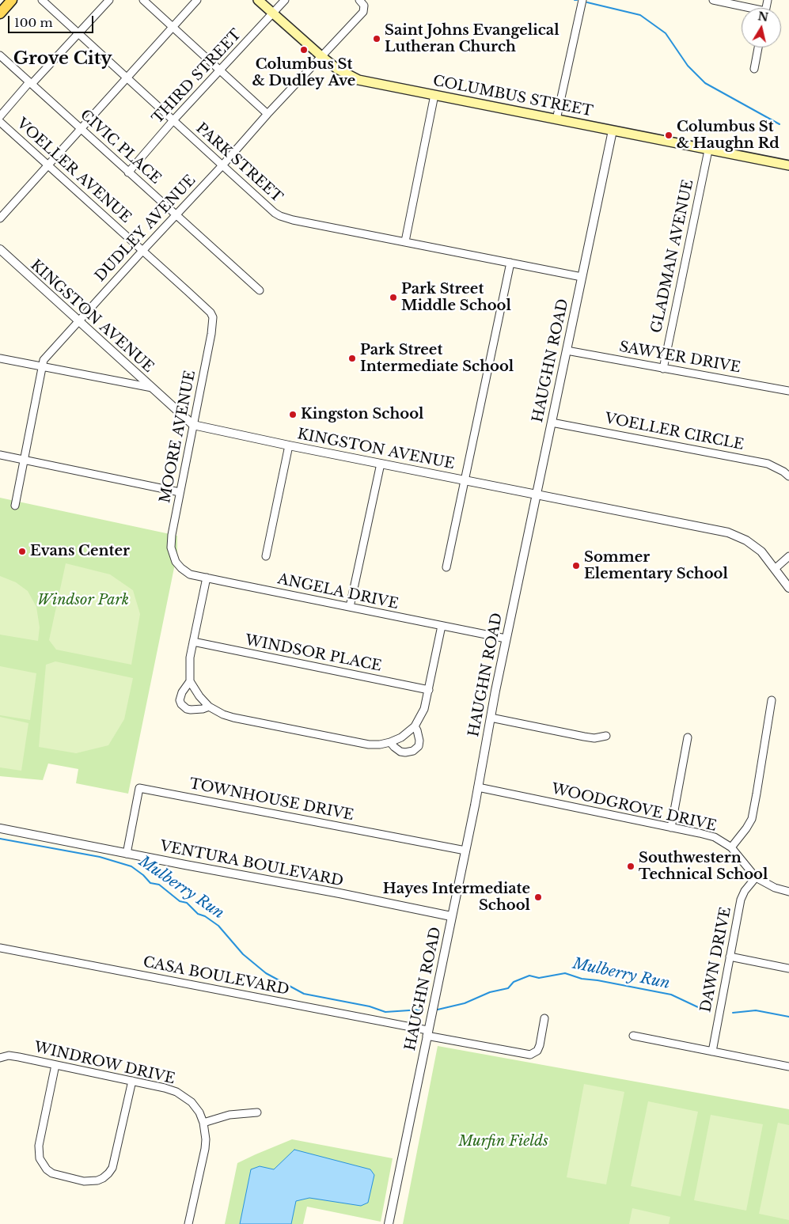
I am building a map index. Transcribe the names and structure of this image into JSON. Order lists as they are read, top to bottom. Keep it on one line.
{"streets":{"main road":["COLUMBUS STREET"],"street":["THIRD STREET","CIVIC PLACE","PARK STREET","VOELLER AVENUE","DUDLEY AVENUE","GLADMAN AVENUE","KINGSTON AVENUE","SAWYER DRIVE","HAUGHN ROAD","VOELLER CIRCLE","MOORE AVENUE","ANGELA DRIVE","WINDSOR PLACE","TOWNHOUSE DRIVE","WOODGROVE DRIVE","VENTURA BOULEVARD","DAWN DRIVE","CASA BOULEVARD","WINDROW DRIVE"]},"crossings":[["THIRD STREET","COLUMBUS STREET"],["THIRD STREET","CIVIC PLACE"],["THIRD STREET","PARK STREET"],["COLUMBUS STREET","DUDLEY AVENUE"],["COLUMBUS STREET","GLADMAN AVENUE"],["COLUMBUS STREET","HAUGHN ROAD"],["CIVIC PLACE","DUDLEY AVENUE"],["PARK STREET","DUDLEY AVENUE"],["PARK STREET","HAUGHN ROAD"],["VOELLER AVENUE","DUDLEY AVENUE"],["VOELLER AVENUE","MOORE AVENUE"],["DUDLEY AVENUE","KINGSTON AVENUE"],["GLADMAN AVENUE","SAWYER DRIVE"],["KINGSTON AVENUE","HAUGHN ROAD"],["KINGSTON AVENUE","MOORE AVENUE"],["SAWYER DRIVE","HAUGHN ROAD"],["HAUGHN ROAD","VOELLER CIRCLE"],["HAUGHN ROAD","ANGELA DRIVE"],["HAUGHN ROAD","TOWNHOUSE DRIVE"],["HAUGHN ROAD","WOODGROVE DRIVE"],["HAUGHN ROAD","VENTURA BOULEVARD"],["HAUGHN ROAD","CASA BOULEVARD"],["MOORE AVENUE","ANGELA DRIVE"],["TOWNHOUSE DRIVE","VENTURA BOULEVARD"],["WOODGROVE DRIVE","DAWN DRIVE"]],"districts":["Grove City"],"water":["Mulberry Run"],"parks":["Windsor Park","Murfin Fields"],"places":["Saint Johns Evangelical Lutheran Church","Columbus St & Dudley Ave","Columbus St & Haughn Rd","Park Street Middle School","Park Street Intermediate School","Kingston School","Evans Center","Sommer Elementary School","Southwestern Technical School","Hayes Intermediate School"],"scale_bar":"100 m","north":"top"}
